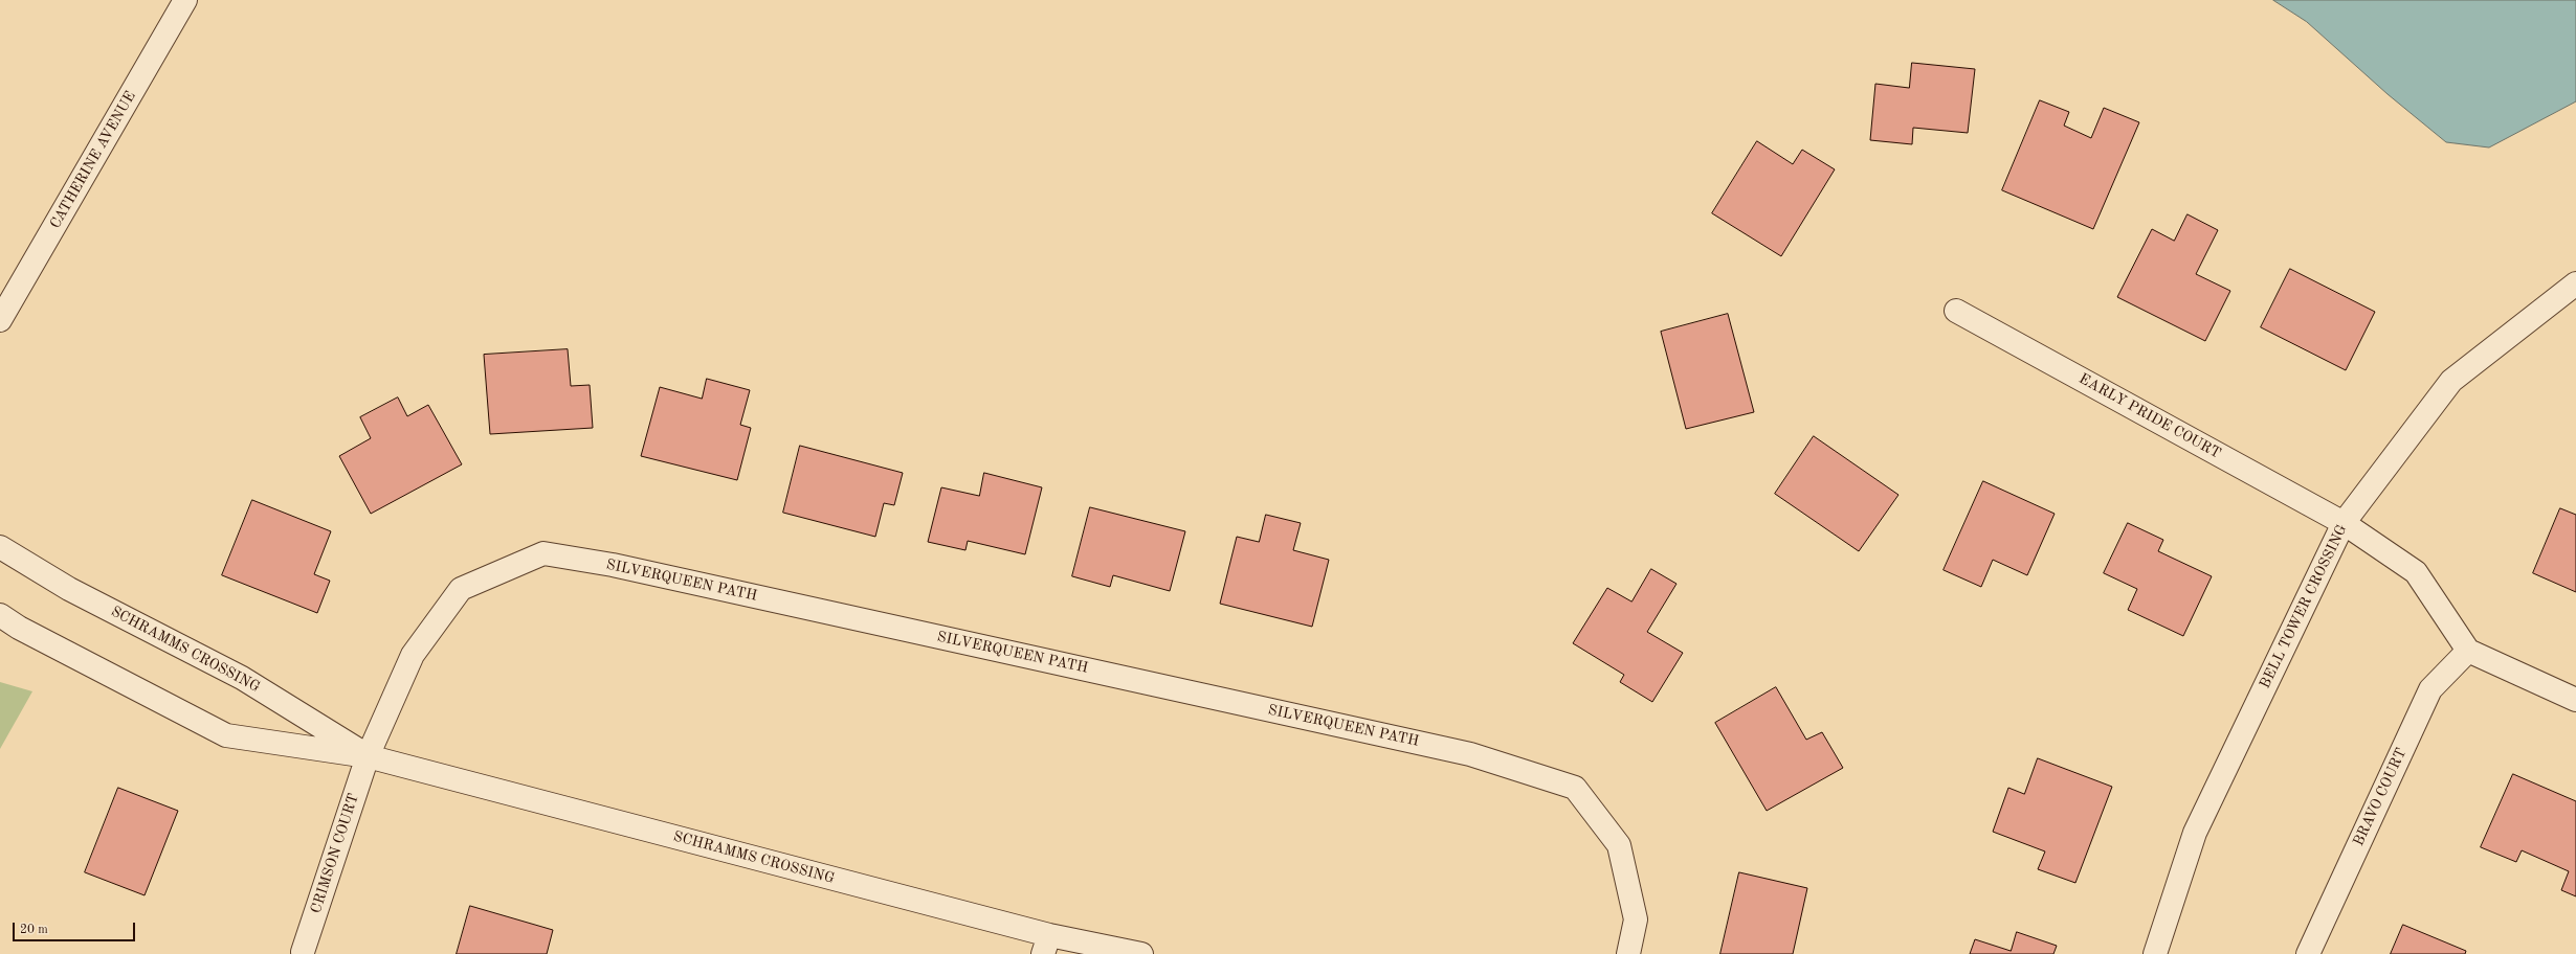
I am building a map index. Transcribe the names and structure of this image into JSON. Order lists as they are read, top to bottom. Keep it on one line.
{"streets":{"street":["CATHERINE AVENUE","EARLY PRIDE COURT","SILVERQUEEN PATH","BELL TOWER CROSSING","SCHRAMMS CROSSING","BRAVO COURT","CRIMSON COURT"]},"crossings":[["EARLY PRIDE COURT","BELL TOWER CROSSING"],["EARLY PRIDE COURT","BRAVO COURT"],["SILVERQUEEN PATH","SCHRAMMS CROSSING"],["SILVERQUEEN PATH","CRIMSON COURT"],["SCHRAMMS CROSSING","CRIMSON COURT"]],"scale_bar":"20 m"}
